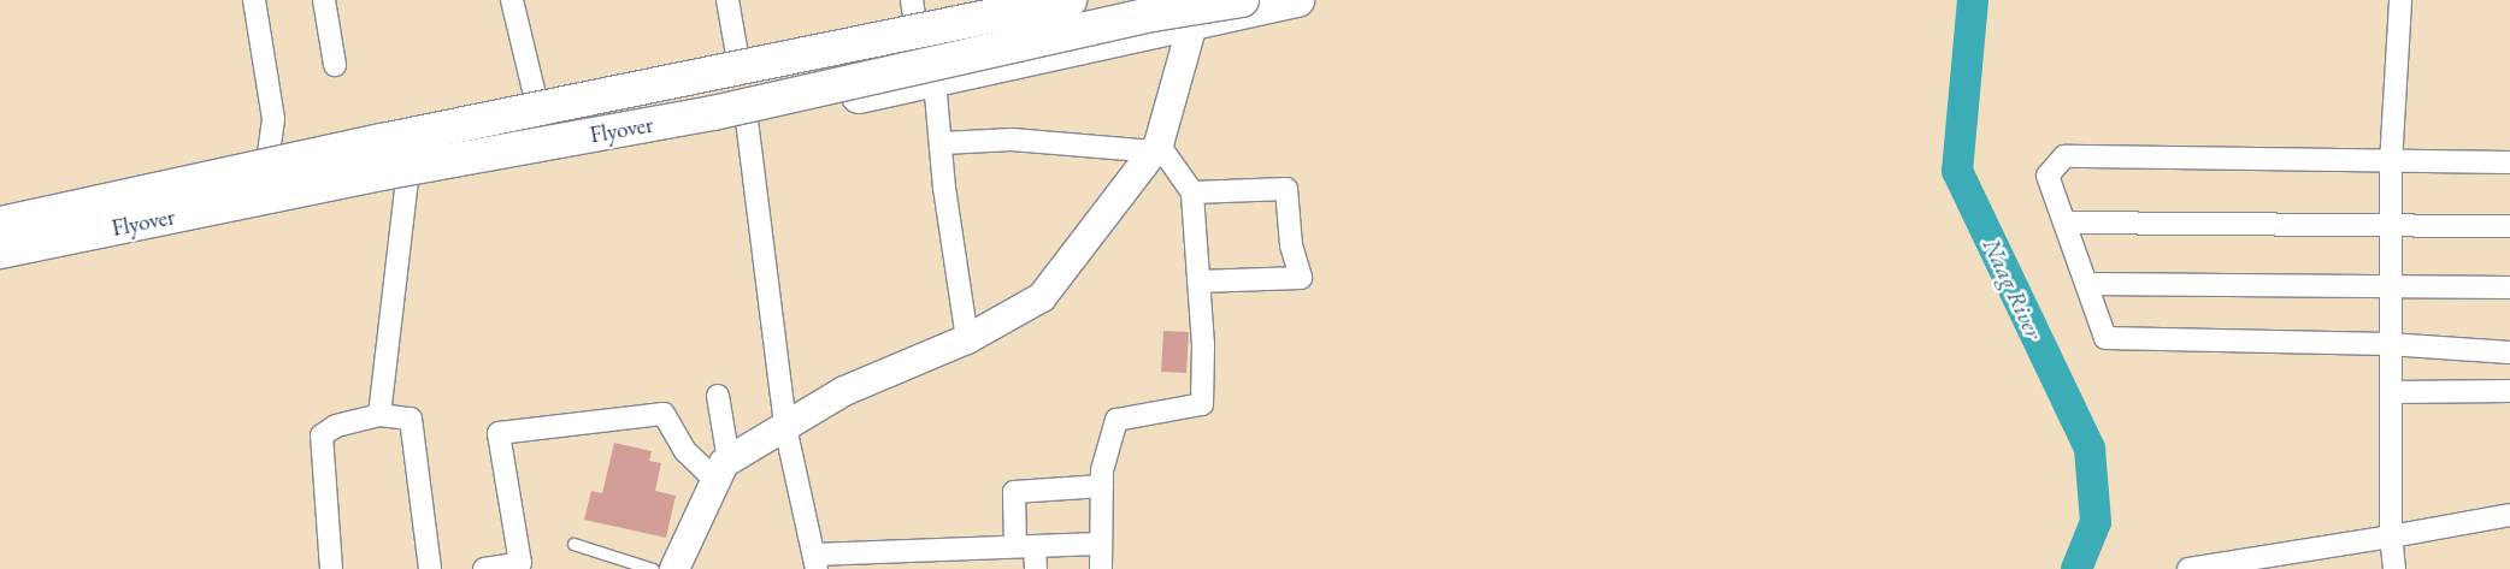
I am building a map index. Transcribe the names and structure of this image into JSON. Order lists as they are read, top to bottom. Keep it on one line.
{"streets":{"highway":["Flyover"]},"water":["Naag River"]}
